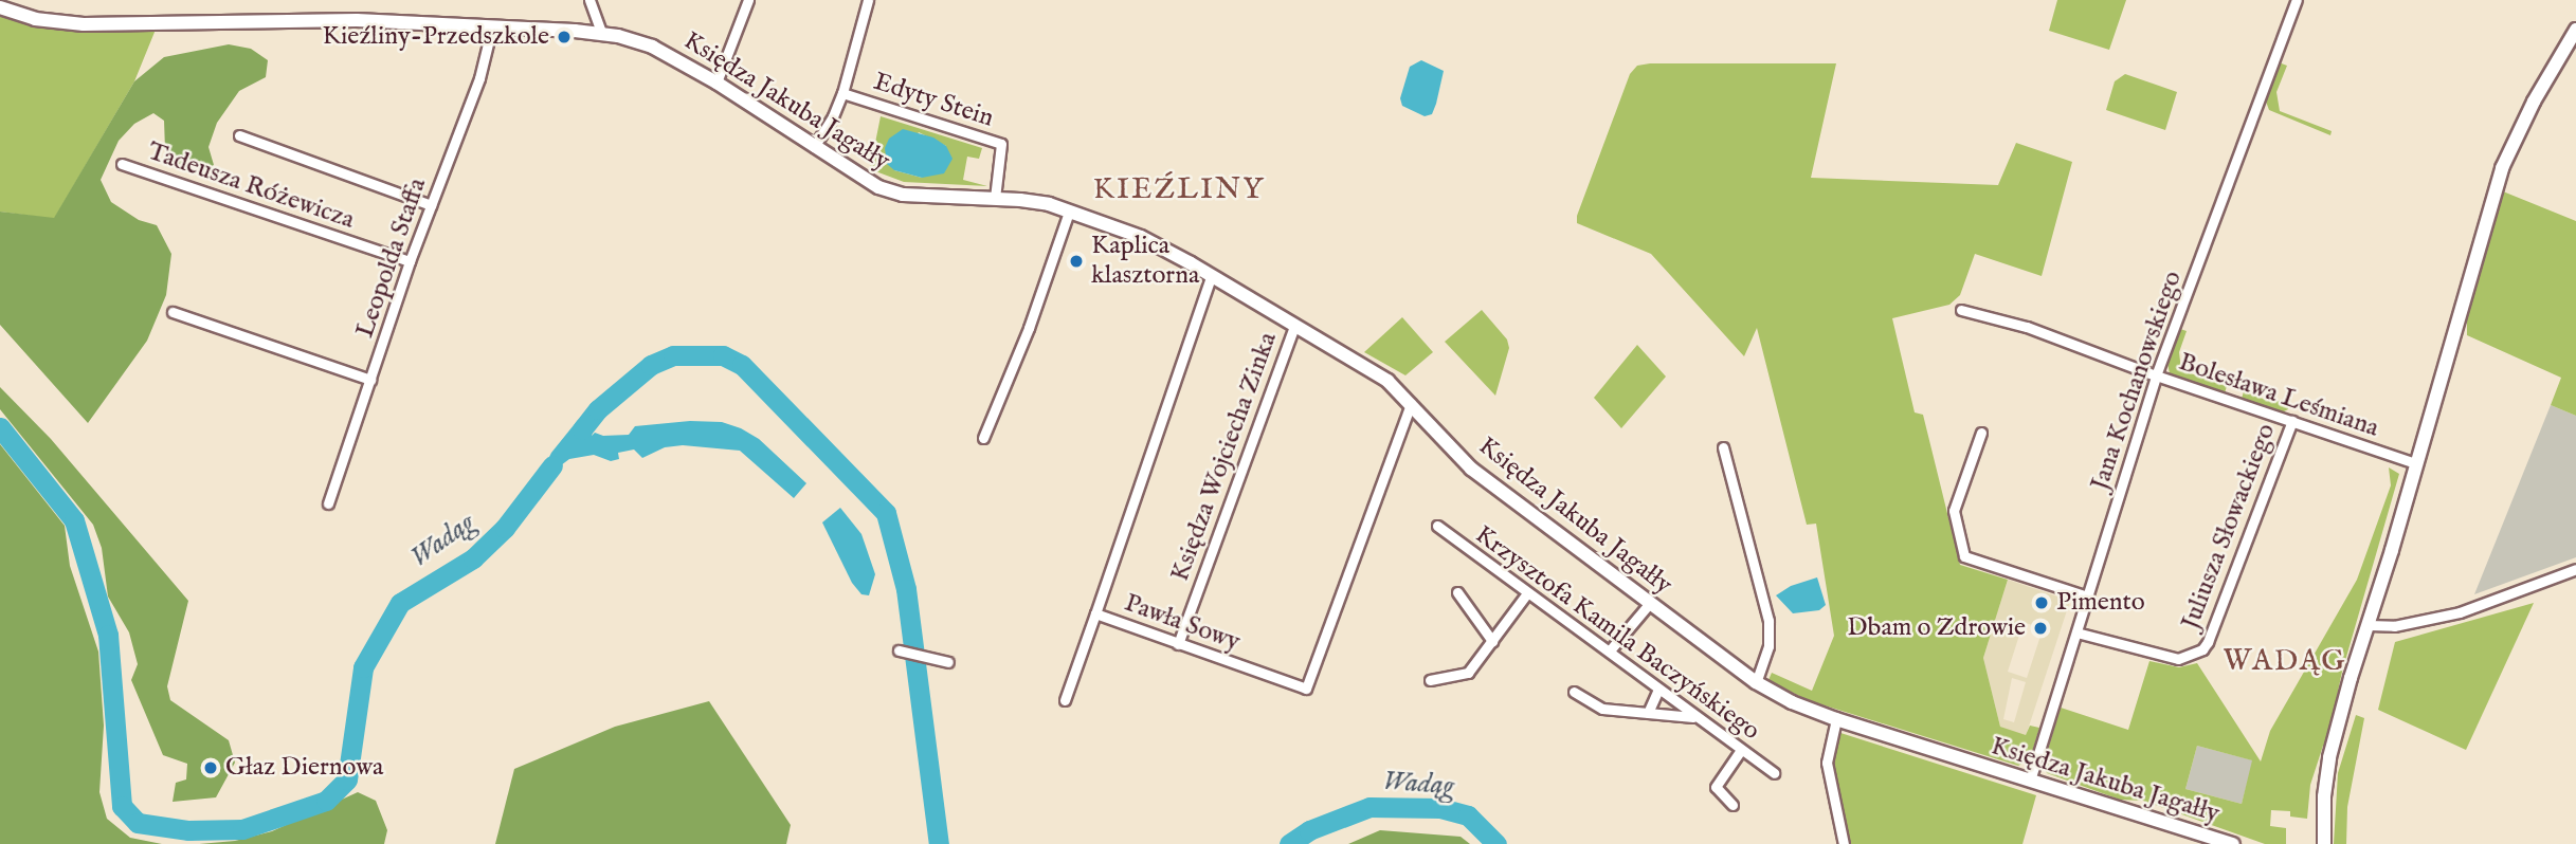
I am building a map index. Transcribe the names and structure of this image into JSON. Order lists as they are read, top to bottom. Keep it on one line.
{"streets":{"street":["Edyty Stein","Księdza Jakuba Jagałły","Tadeusza Różewicza","Leopolda Staffa","Jana Kochanowskiego","Bolesława Leśmiana","Księdza Wojciecha Zinka","Juliusza Słowackiego","Pawła Sowy","Krzysztofa Kamila Baczyńskiego"]},"crossings":[["Edyty Stein","Księdza Jakuba Jagałły"],["Księdza Jakuba Jagałły","Leopolda Staffa"],["Księdza Jakuba Jagałły","Jana Kochanowskiego"],["Księdza Jakuba Jagałły","Księdza Wojciecha Zinka"],["Księdza Jakuba Jagałły","Pawła Sowy"],["Tadeusza Różewicza","Leopolda Staffa"],["Jana Kochanowskiego","Bolesława Leśmiana"],["Jana Kochanowskiego","Juliusza Słowackiego"],["Bolesława Leśmiana","Juliusza Słowackiego"],["Księdza Wojciecha Zinka","Pawła Sowy"]],"districts":["KIEŹLINY","WADĄG"],"water":["Wadąg"],"places":["Kieźliny-Przedszkole","Kaplica klasztorna","Pimento","Dbam o Zdrowie","Głaz Diernowa"]}
